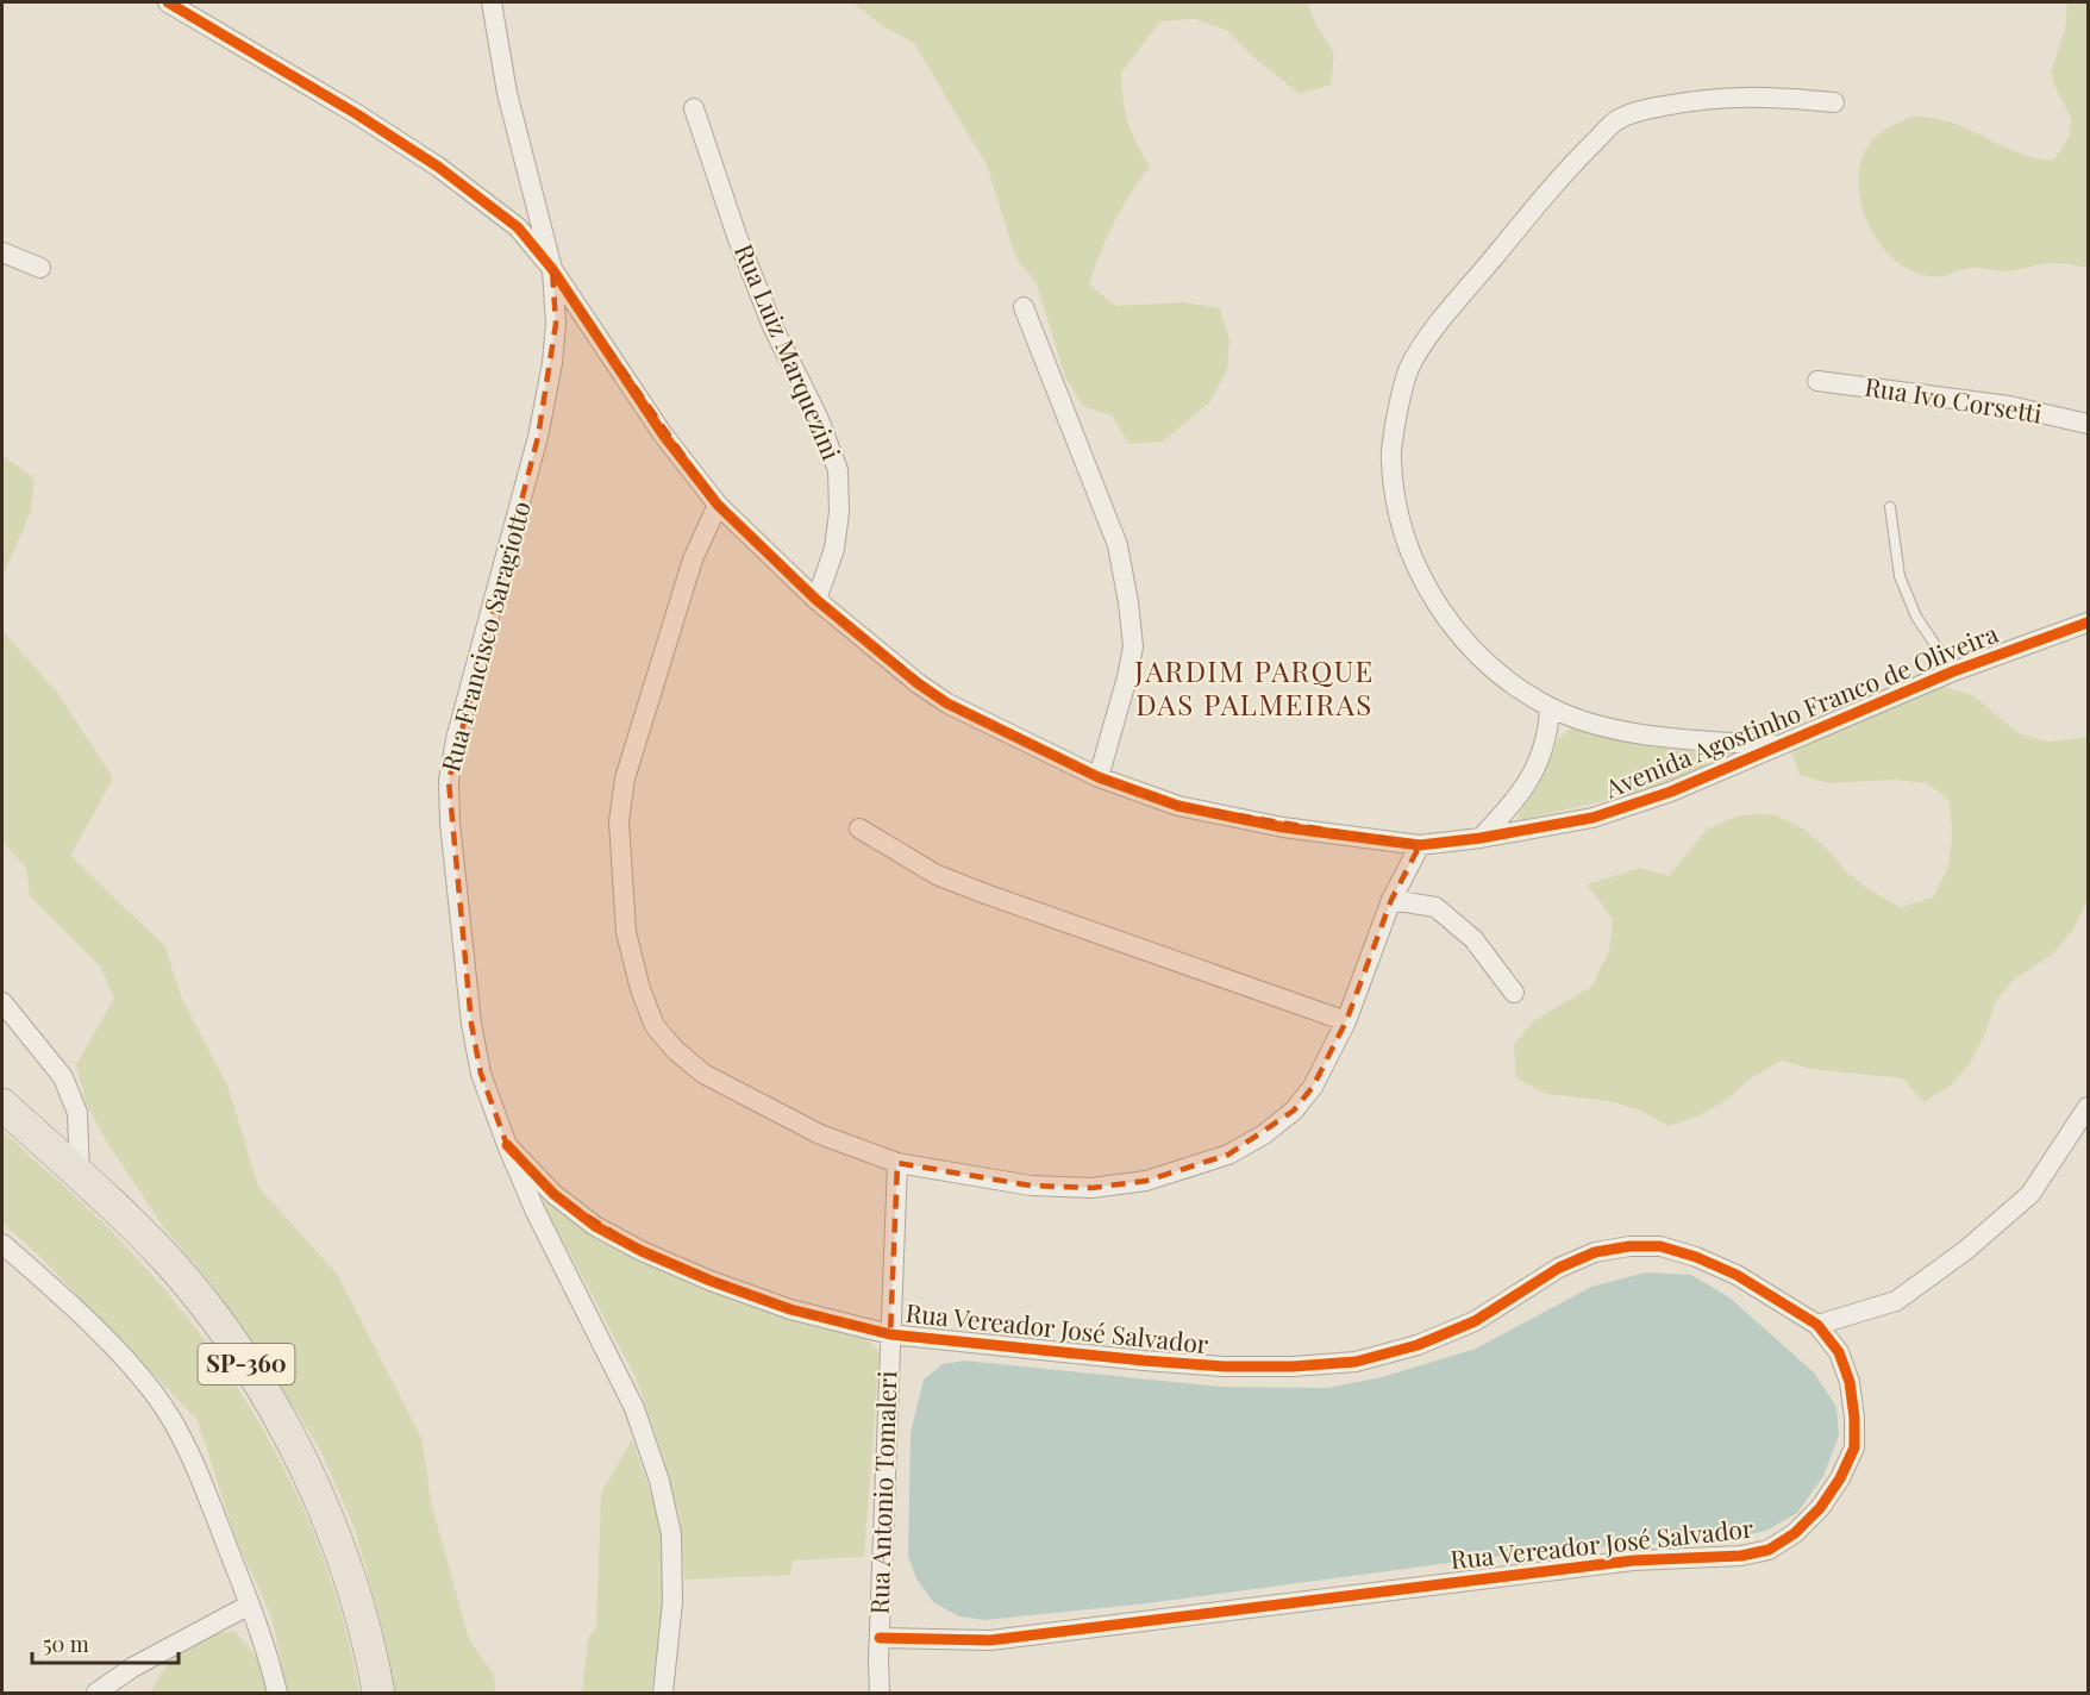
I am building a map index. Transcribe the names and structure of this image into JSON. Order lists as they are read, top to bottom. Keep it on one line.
{"streets":{"main road":["SP-360"],"street":["Rua Luiz Marquezini","Rua Ivo Corsetti","Rua Francisco Saragiotto","Avenida Agostinho Franco de Oliveira","Rua Vereador José Salvador","Rua Antonio Tomaleri"]},"crossings":[["Rua Luiz Marquezini","Avenida Agostinho Franco de Oliveira"],["Rua Francisco Saragiotto","Avenida Agostinho Franco de Oliveira"],["Rua Francisco Saragiotto","Rua Vereador José Salvador"],["Rua Vereador José Salvador","Rua Antonio Tomaleri"]],"districts":["JARDIM PARQUE DAS PALMEIRAS"],"scale_bar":"50 m"}
